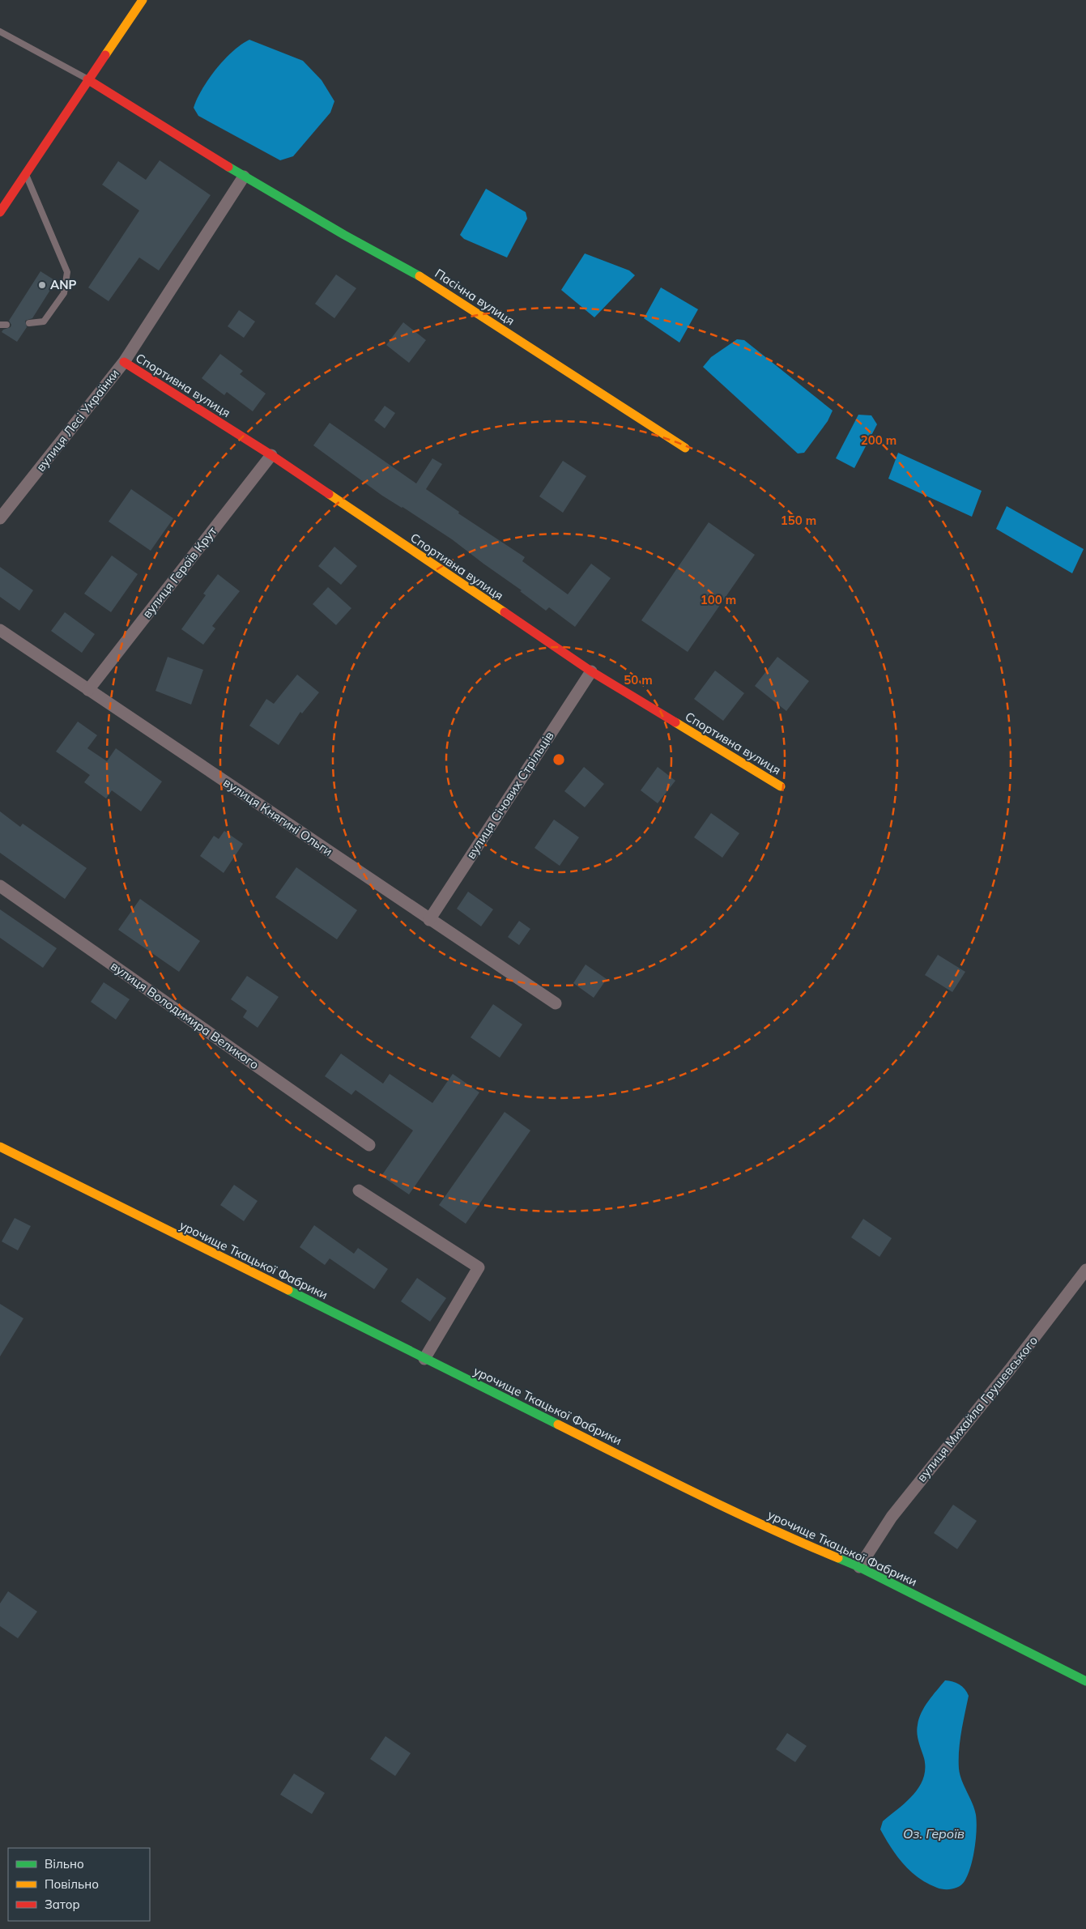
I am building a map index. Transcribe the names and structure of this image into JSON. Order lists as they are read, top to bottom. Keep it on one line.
{"streets":{"street":["Пасічна вулиця","Спортивна вулиця","вулиця Лесі Українки","вулиця Героїв Крут","вулиця Січових Стрільців","вулиця Княгині Ольги","вулиця Володимира Великого","урочище Ткацької Фабрики","вулиця Михайла Грушевського"]},"crossings":[["Пасічна вулиця","вулиця Лесі Українки"],["Спортивна вулиця","вулиця Лесі Українки"],["Спортивна вулиця","вулиця Героїв Крут"],["Спортивна вулиця","вулиця Січових Стрільців"],["вулиця Героїв Крут","вулиця Княгині Ольги"],["вулиця Січових Стрільців","вулиця Княгині Ольги"],["урочище Ткацької Фабрики","вулиця Михайла Грушевського"]],"water":["Оз. Героїв"],"places":["ANP"],"legend":["Вільно","Повільно","Затор"],"rings":["200 m","150 m","100 m","50 m"]}
